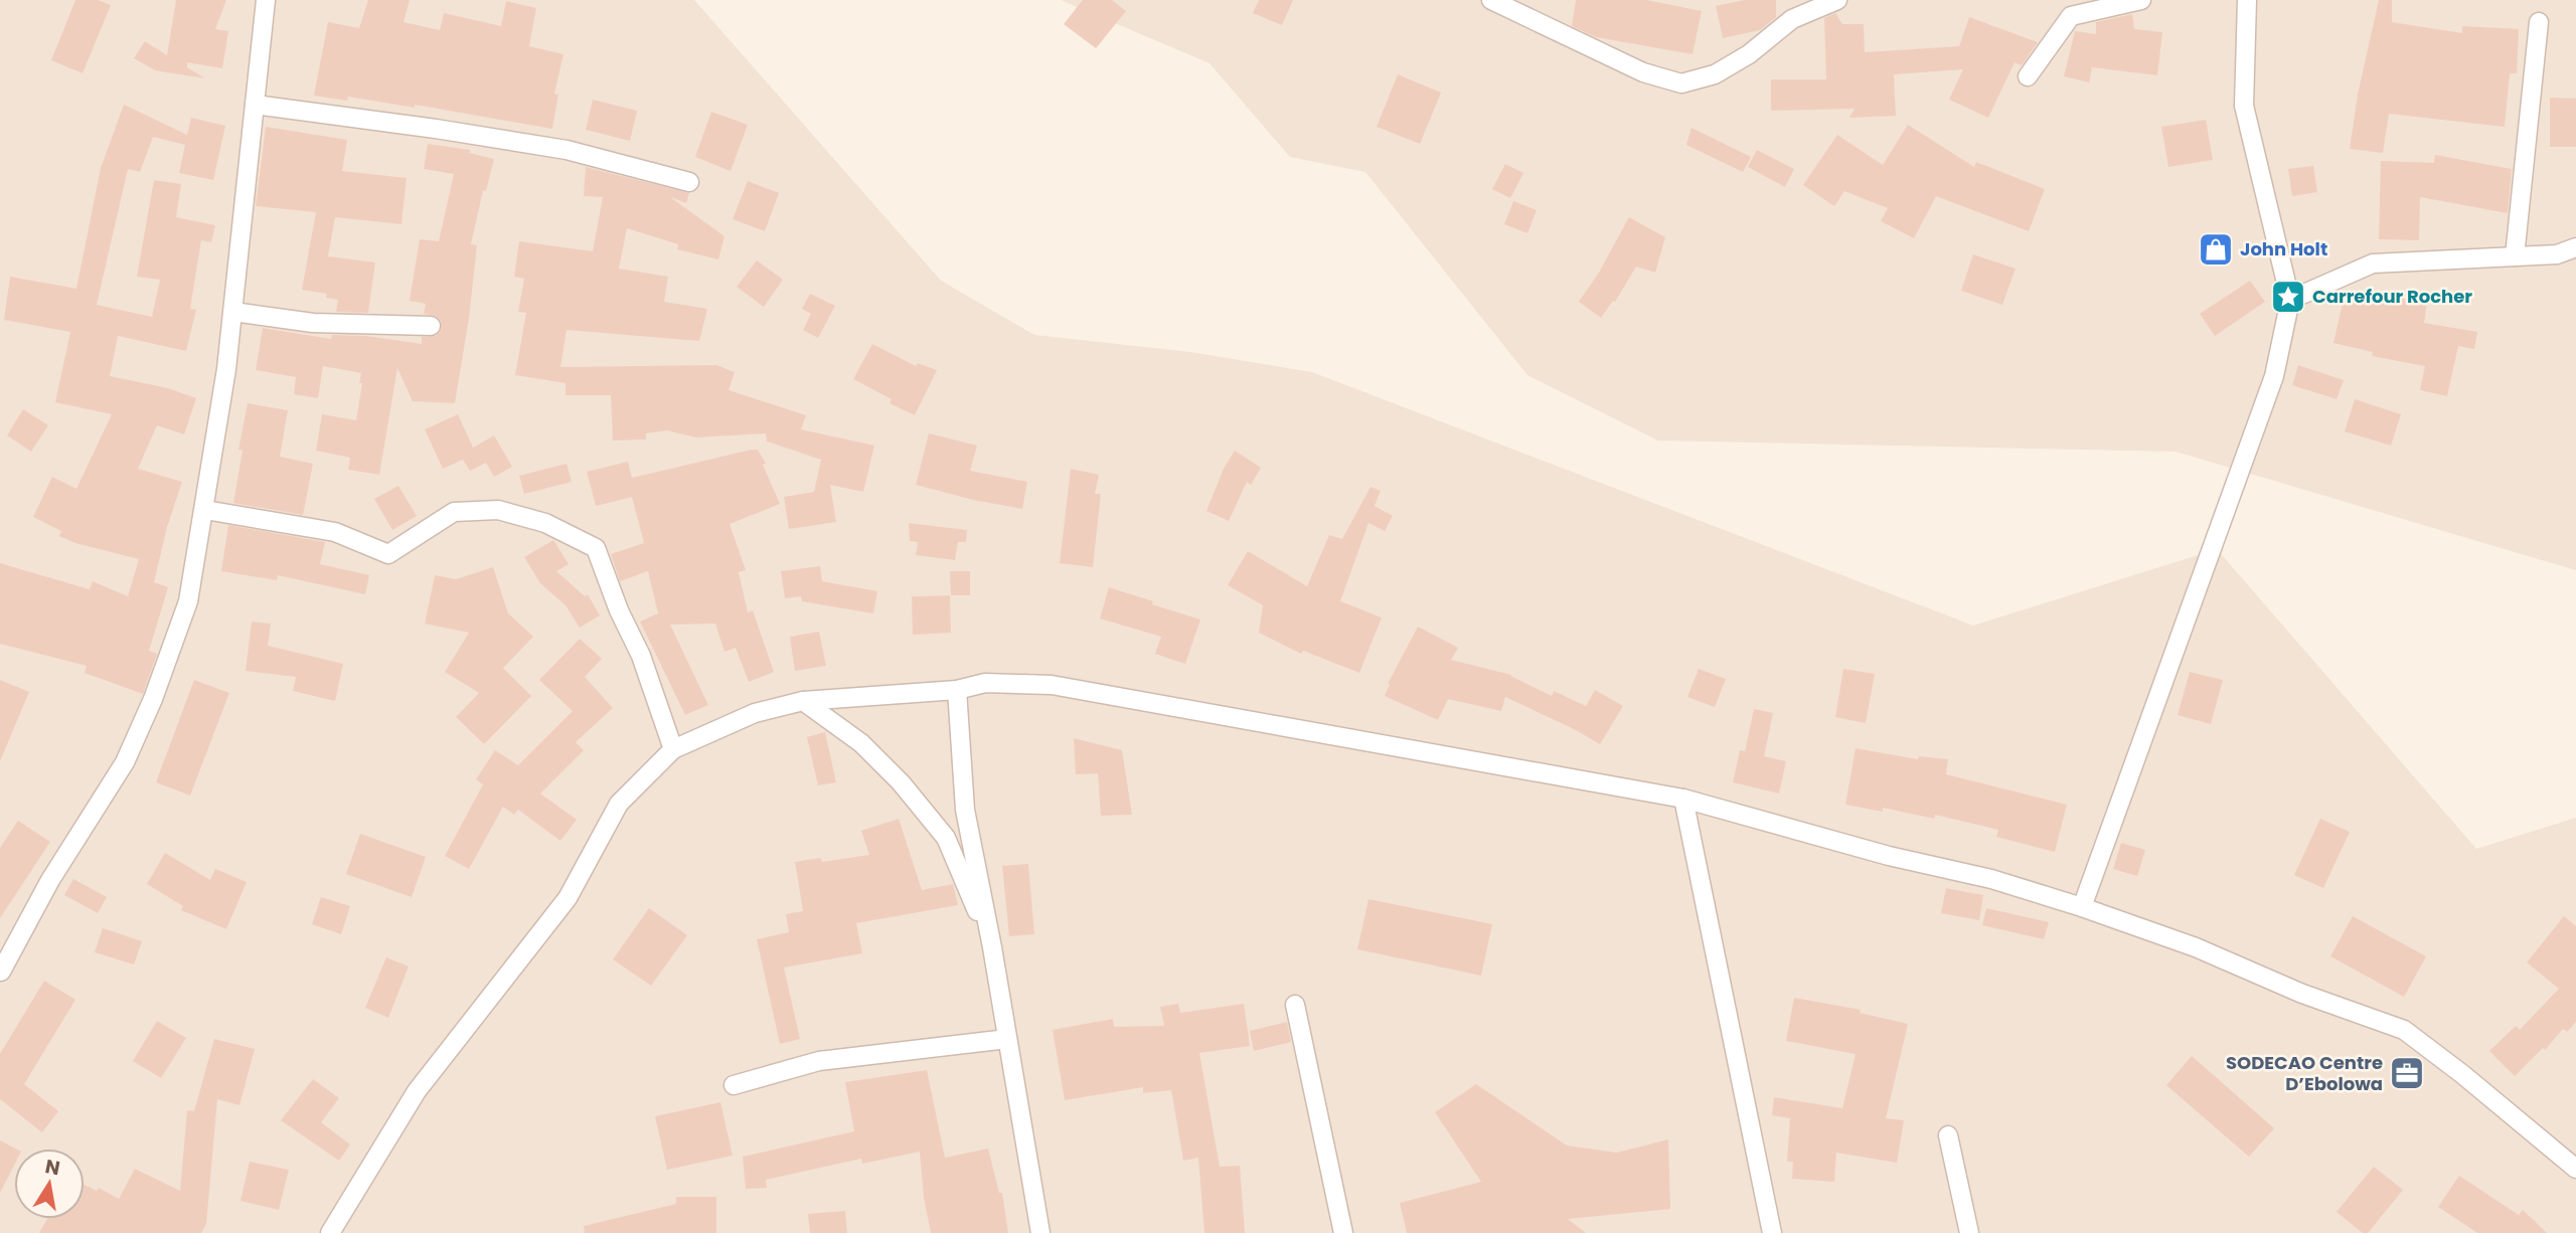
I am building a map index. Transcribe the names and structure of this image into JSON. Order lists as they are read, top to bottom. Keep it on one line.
{"places":{"shop":["John Holt"],"place":["Carrefour Rocher"],"office":["SODECAO Centre D’Ebolowa"]},"north":"top"}
